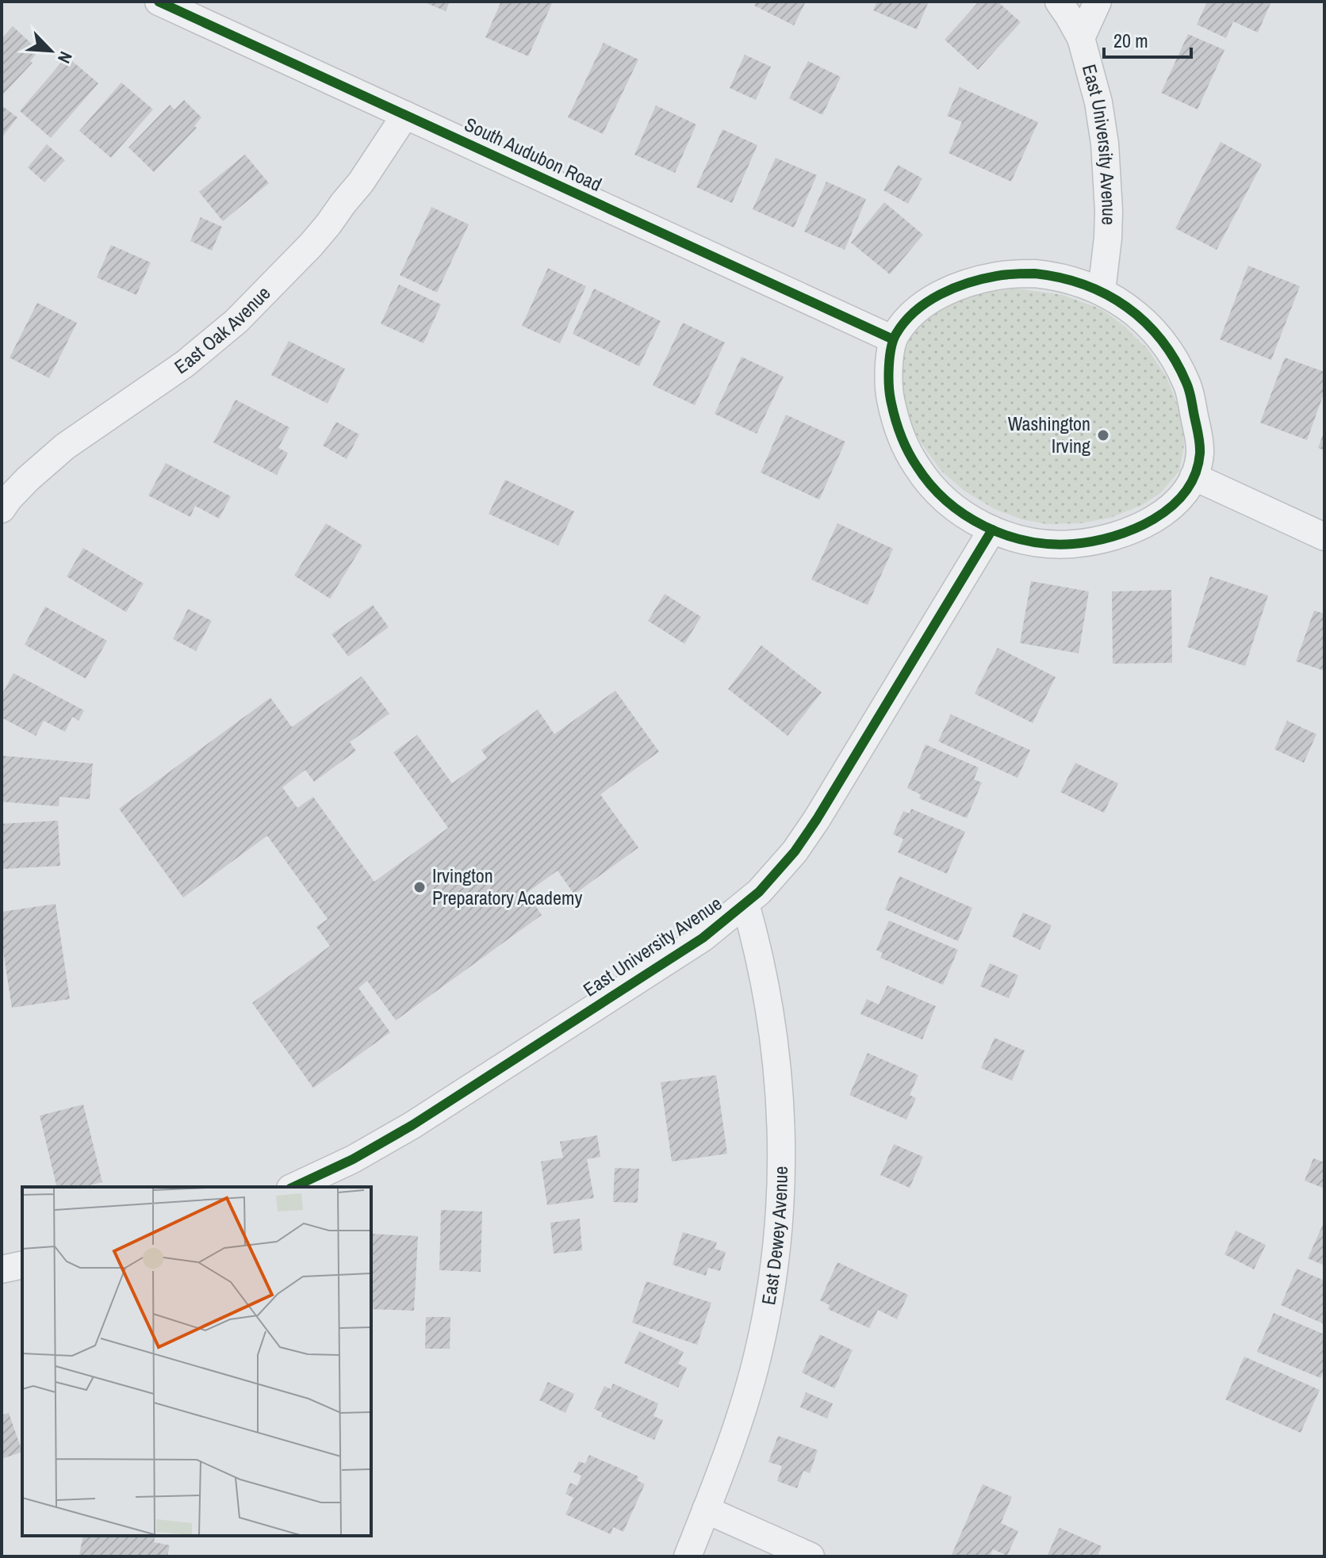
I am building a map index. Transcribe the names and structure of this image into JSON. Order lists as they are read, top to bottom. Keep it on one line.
{"streets":{"street":["East University Avenue","South Audubon Road","East Oak Avenue","East Dewey Avenue"]},"crossings":[["East University Avenue","East Dewey Avenue"],["South Audubon Road","East Oak Avenue"]],"places":["Washington Irving","Irvington Preparatory Academy"],"scale_bar":"20 m","north":"bottom right"}
